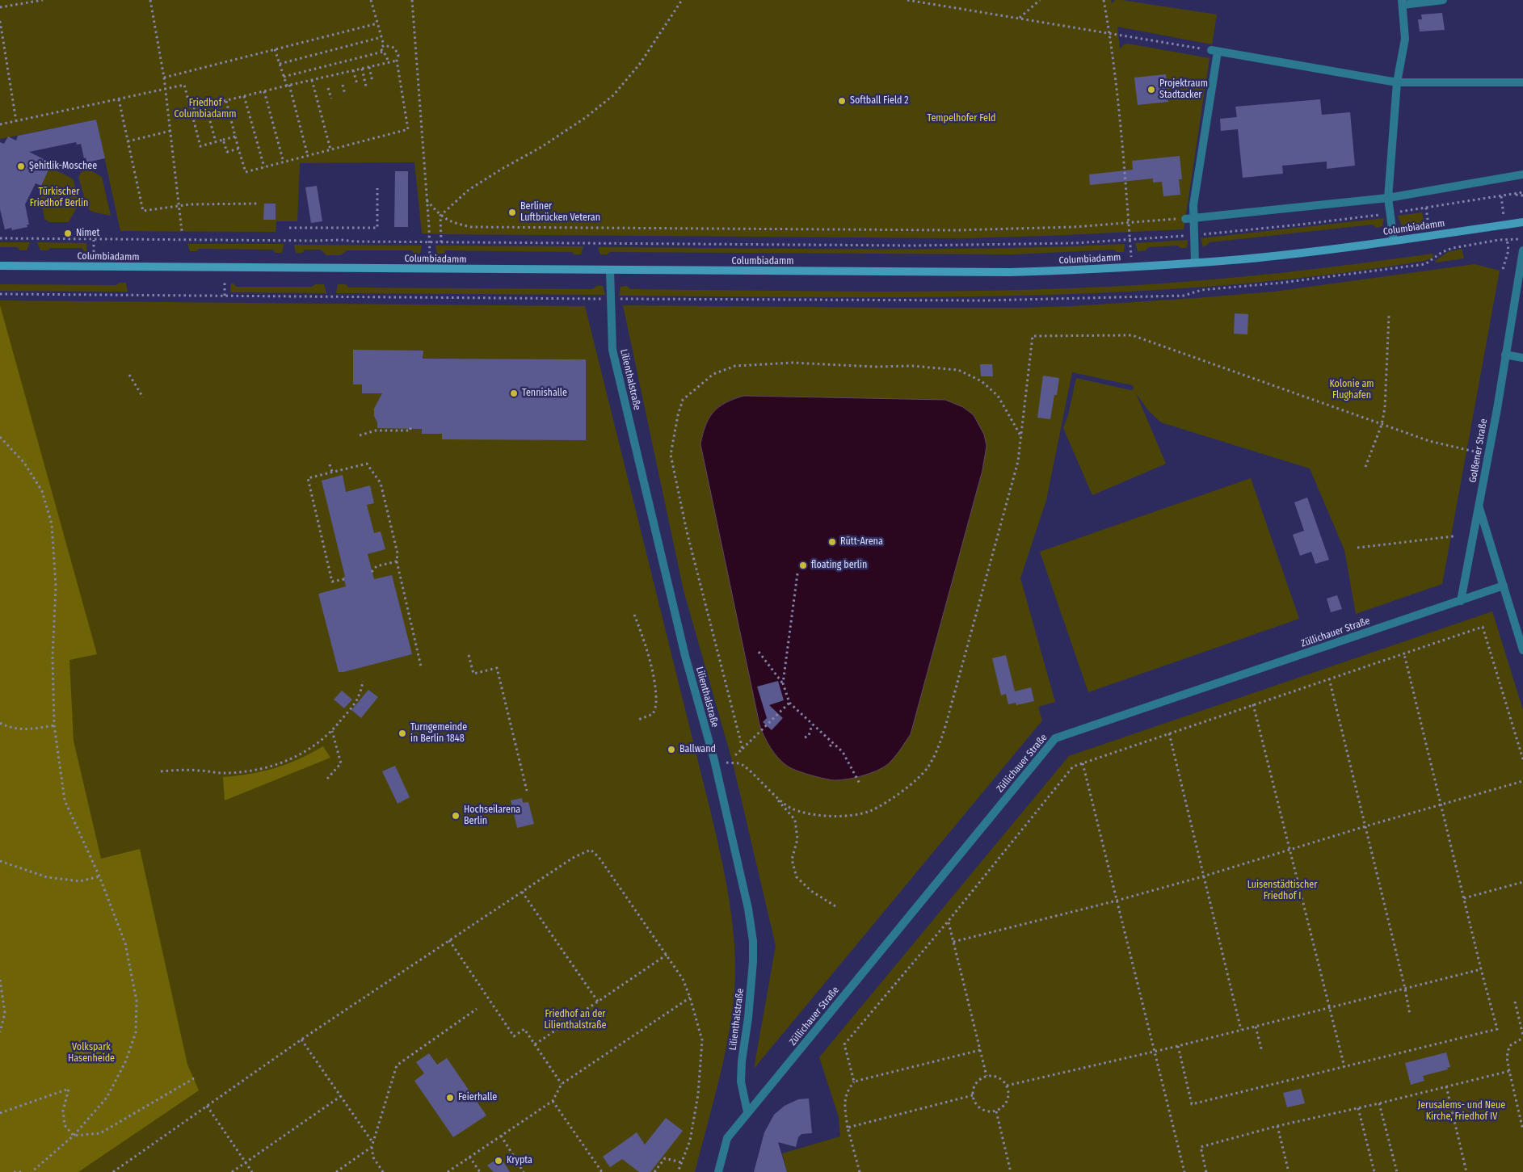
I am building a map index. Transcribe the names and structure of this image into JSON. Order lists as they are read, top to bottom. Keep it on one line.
{"streets":{"main road":["Columbiadamm"],"street":["Lilienthalstraße","Golßener Straße","Züllichauer Straße"]},"crossings":[["Columbiadamm","Lilienthalstraße"],["Lilienthalstraße","Züllichauer Straße"],["Golßener Straße","Züllichauer Straße"]],"parks":["Friedhof Columbiadamm","Tempelhofer Feld","Türkischer Friedhof Berlin","Kolonie am Flughafen","Luisenstädtischer Friedhof I","Friedhof an der Lilienthalstraße","Volkspark Hasenheide","Jerusalems- und Neue Kirche, Friedhof IV"],"places":["Projektraum Stadtacker","Softball Field 2","Şehitlik-Moschee","Berliner Luftbrücken Veteran","Nimet","Tennishalle","Rütt-Arena","floating berlin","Turngemeinde in Berlin 1848","Ballwand","Hochseilarena Berlin","Feierhalle","Krypta"]}
